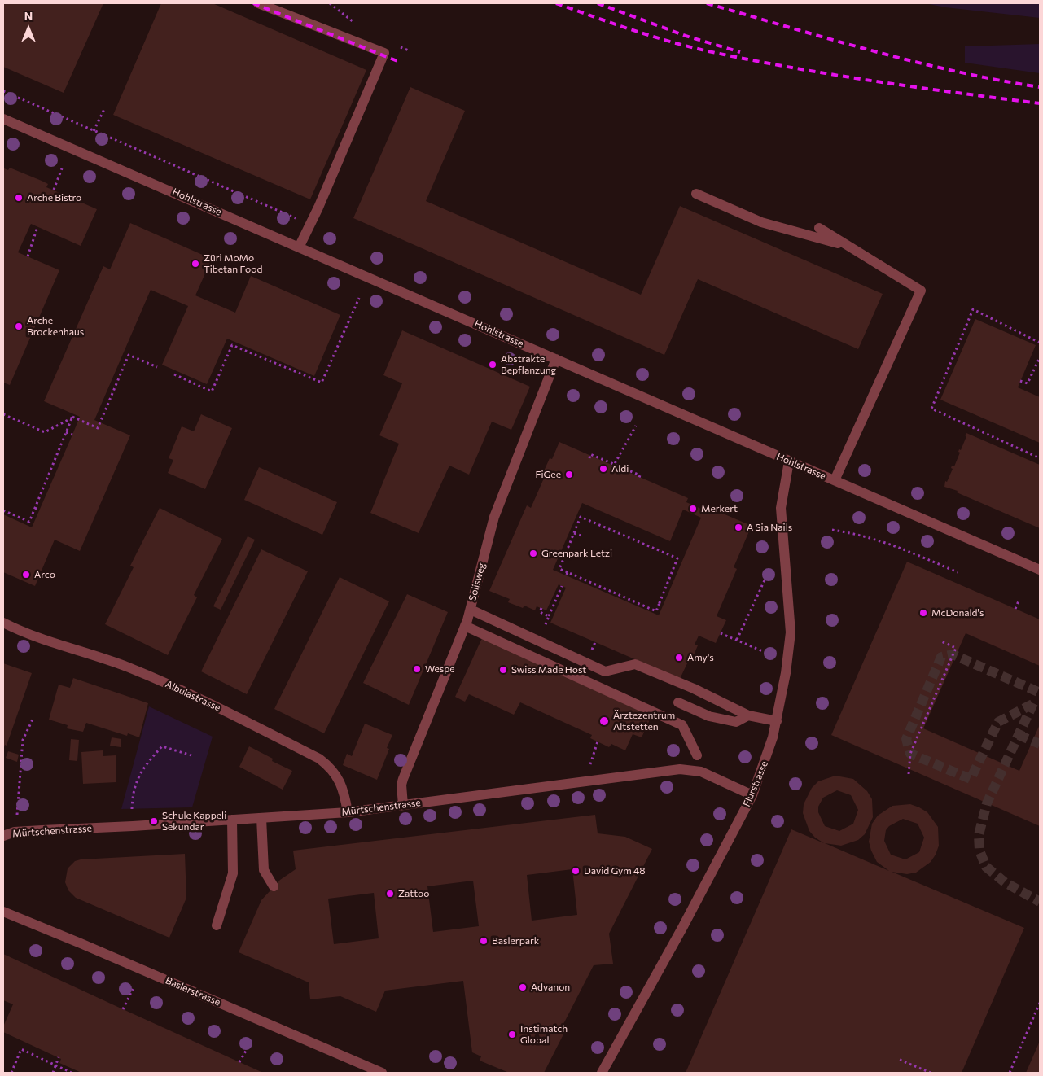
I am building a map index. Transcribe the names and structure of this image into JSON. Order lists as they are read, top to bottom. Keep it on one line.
{"streets":{"street":["Hohlstrasse","Solisweg","Albulastrasse","Flurstrasse","Mürtschenstrasse","Baslerstrasse"]},"crossings":[["Hohlstrasse","Solisweg"],["Hohlstrasse","Flurstrasse"],["Solisweg","Mürtschenstrasse"],["Albulastrasse","Mürtschenstrasse"],["Flurstrasse","Mürtschenstrasse"]],"places":["Arche Bistro","Züri MoMo Tibetan Food","Arche Brockenhaus","Abstrakte Bepflanzung","Aldi","FiGee","Merkert","A Sia Nails","Greenpark Letzi","Arco","McDonald's","Amy‘s","Wespe","Swiss Made Host","Ärztezentrum Altstetten","Schule Kappeli Sekundar","David Gym 48","Zattoo","Baslerpark","Advanon","Instimatch Global"],"north":"top"}
